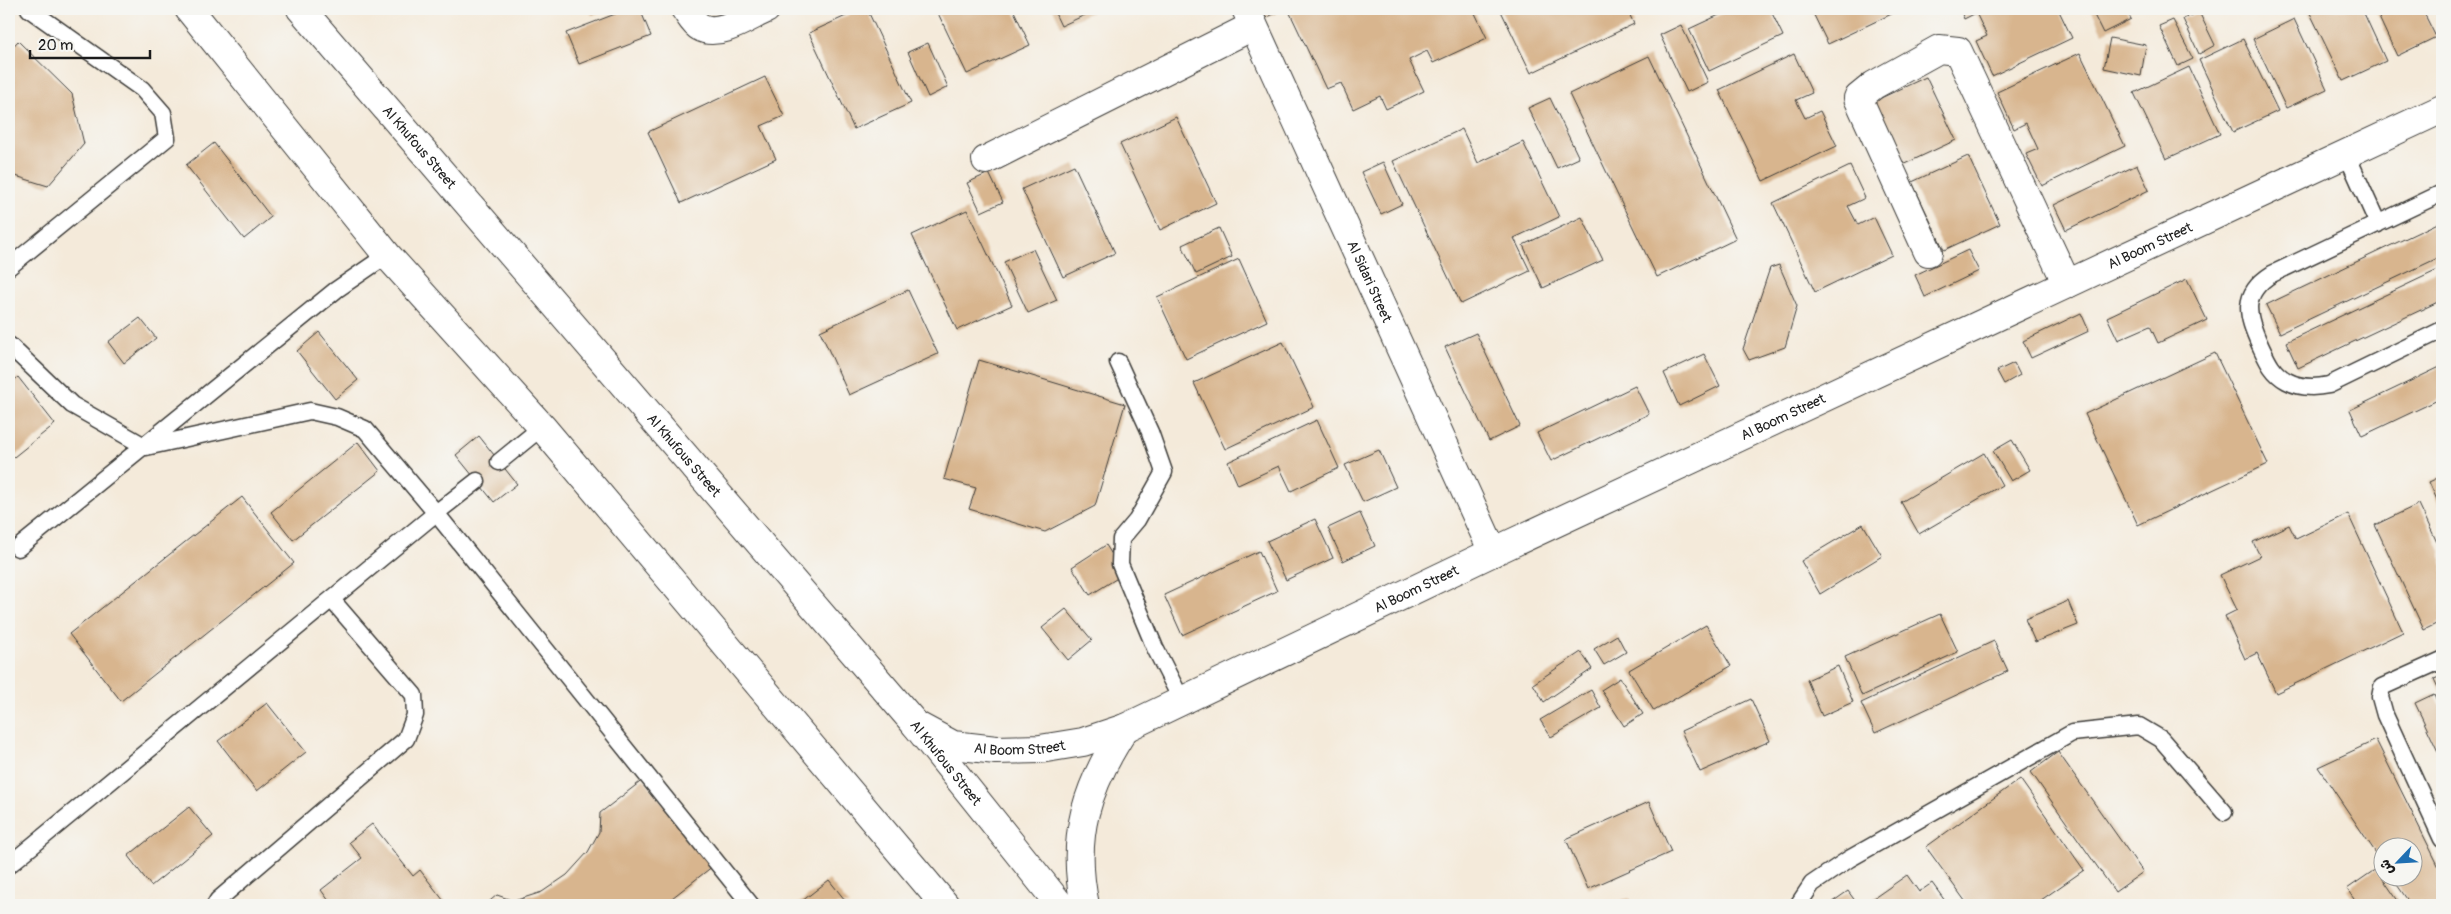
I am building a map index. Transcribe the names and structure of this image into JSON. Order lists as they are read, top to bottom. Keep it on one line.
{"streets":{"street":["Al Khufous Street","Al Boom Street","Al Sidari Street"]},"crossings":[["Al Khufous Street","Al Boom Street"],["Al Boom Street","Al Sidari Street"]],"scale_bar":"20 m","north":"bottom left"}
